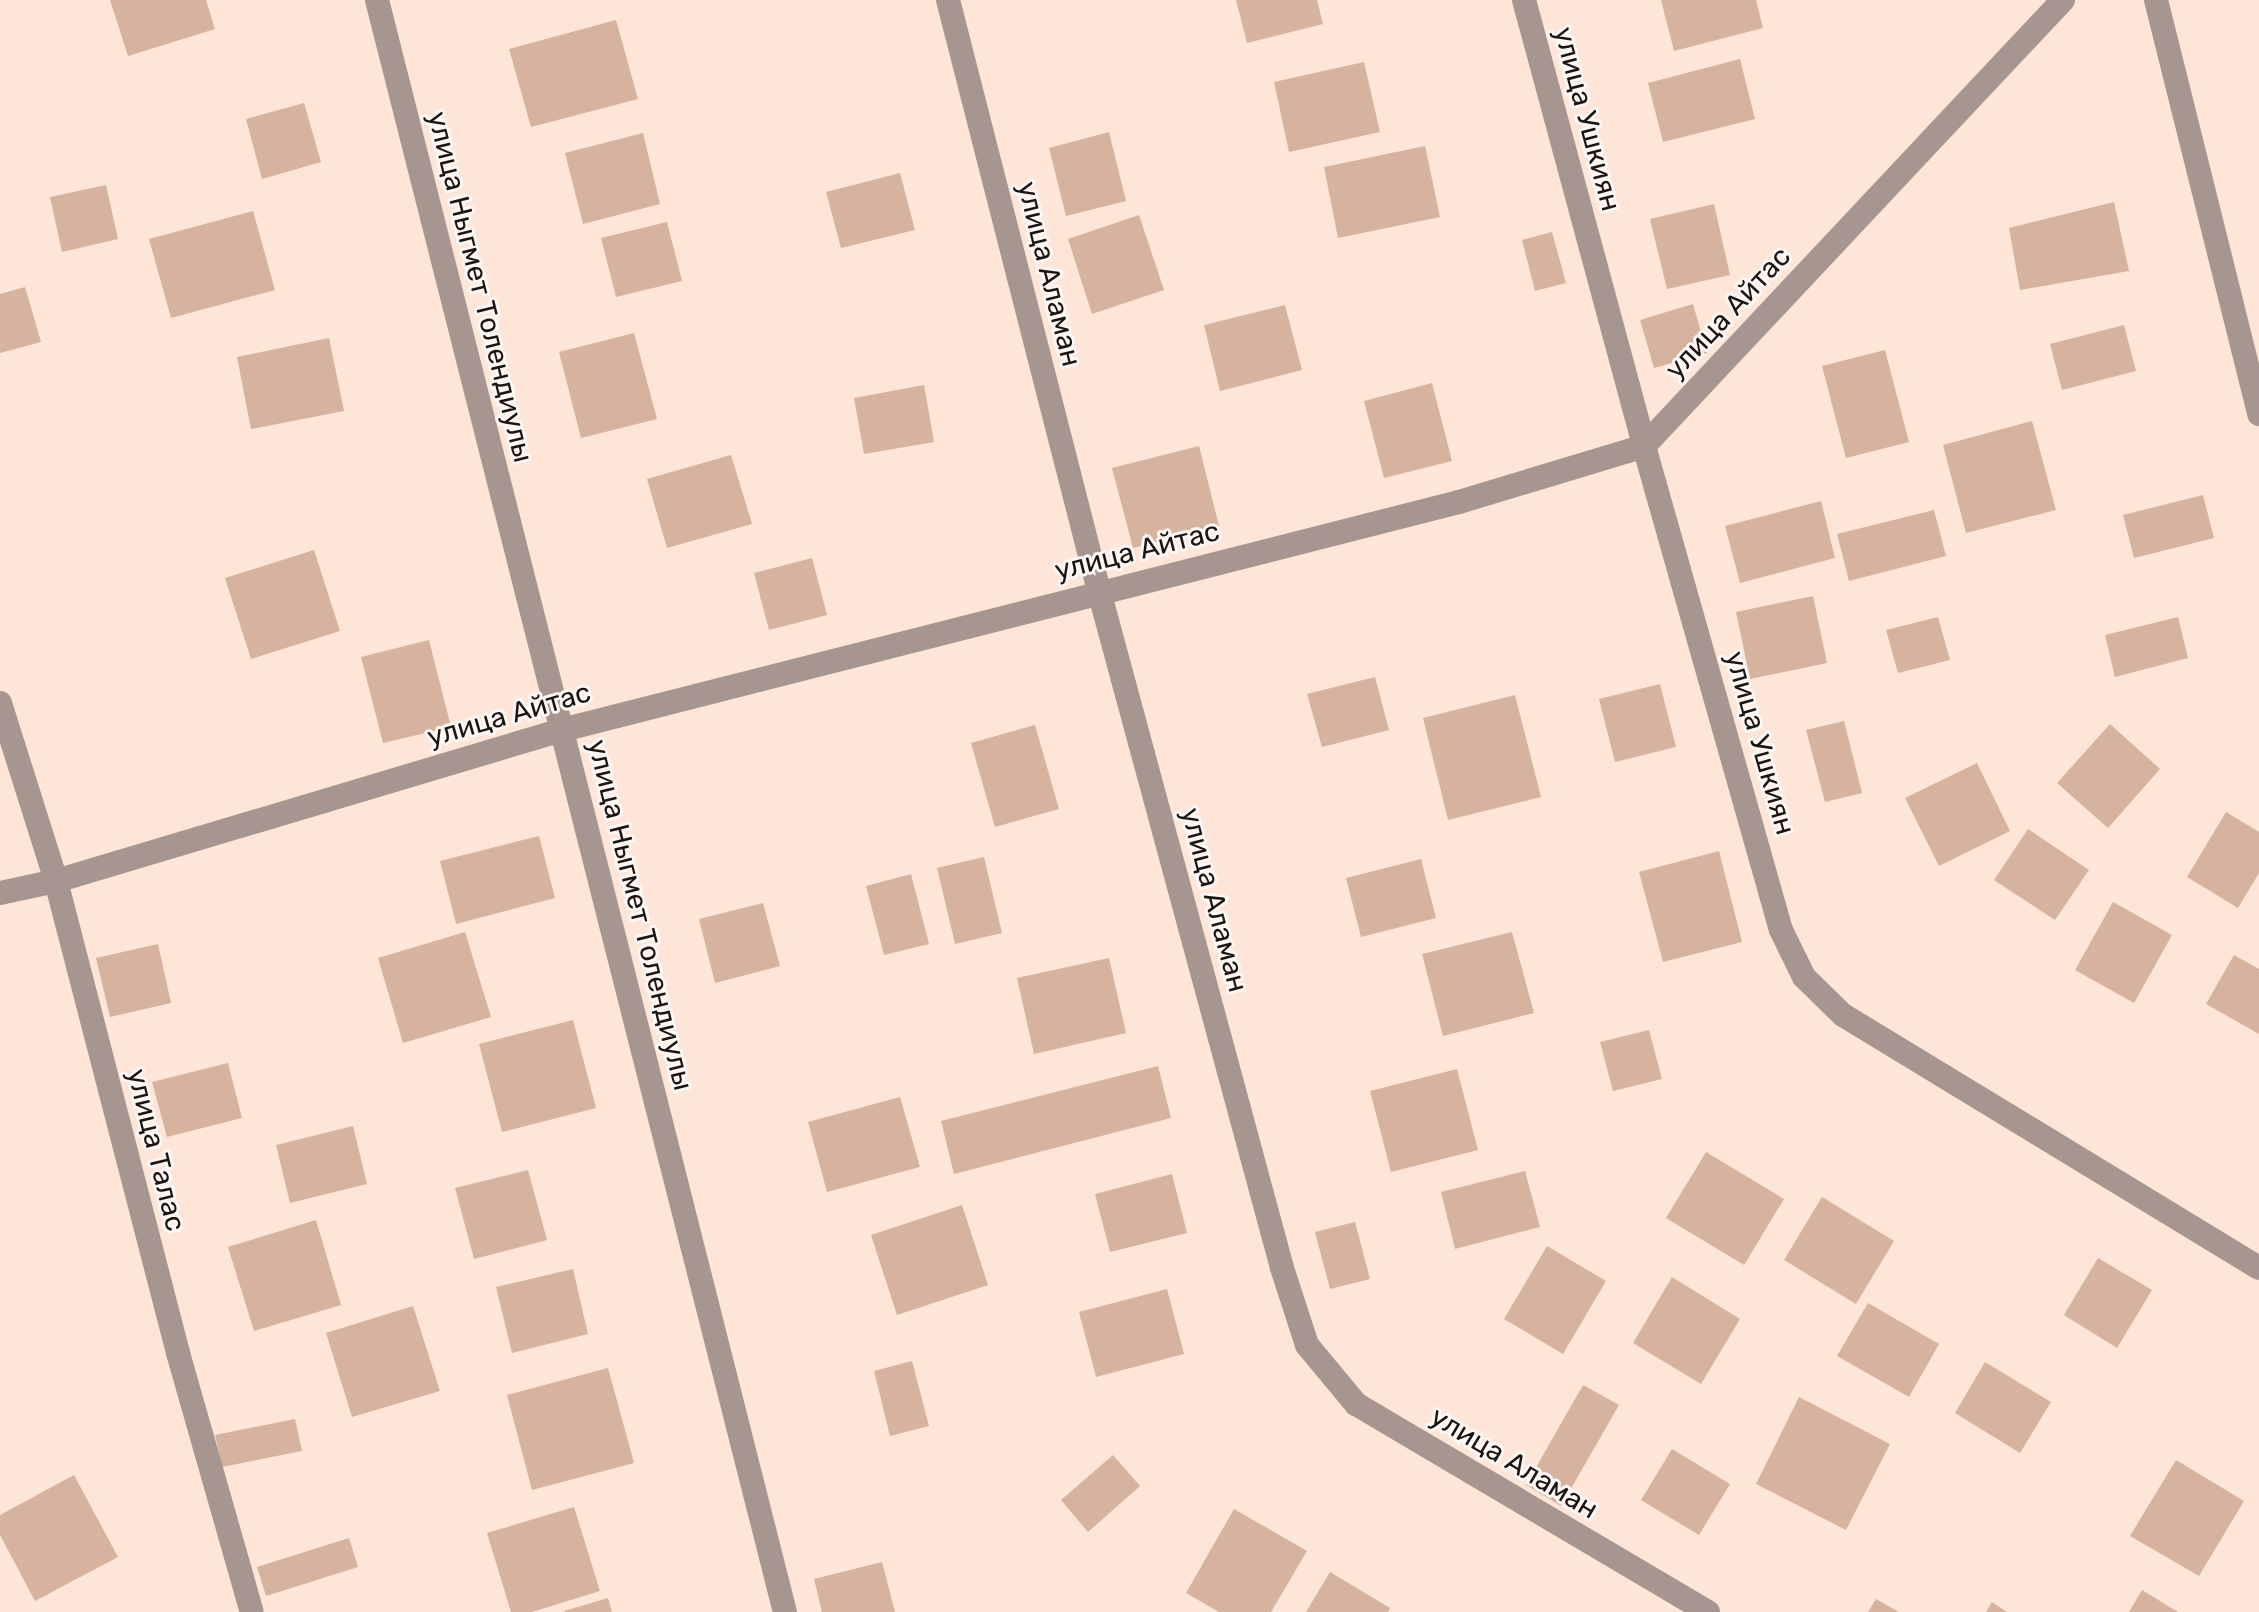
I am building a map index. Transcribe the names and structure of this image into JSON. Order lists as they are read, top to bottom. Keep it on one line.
{"streets":{"street":["улица Ушкиян","улица Аламан","улица Ныгмет Толендиулы","улица Айтас","улица Талас"]},"crossings":[["улица Ушкиян","улица Айтас"],["улица Аламан","улица Айтас"],["улица Ныгмет Толендиулы","улица Айтас"],["улица Айтас","улица Талас"]]}
